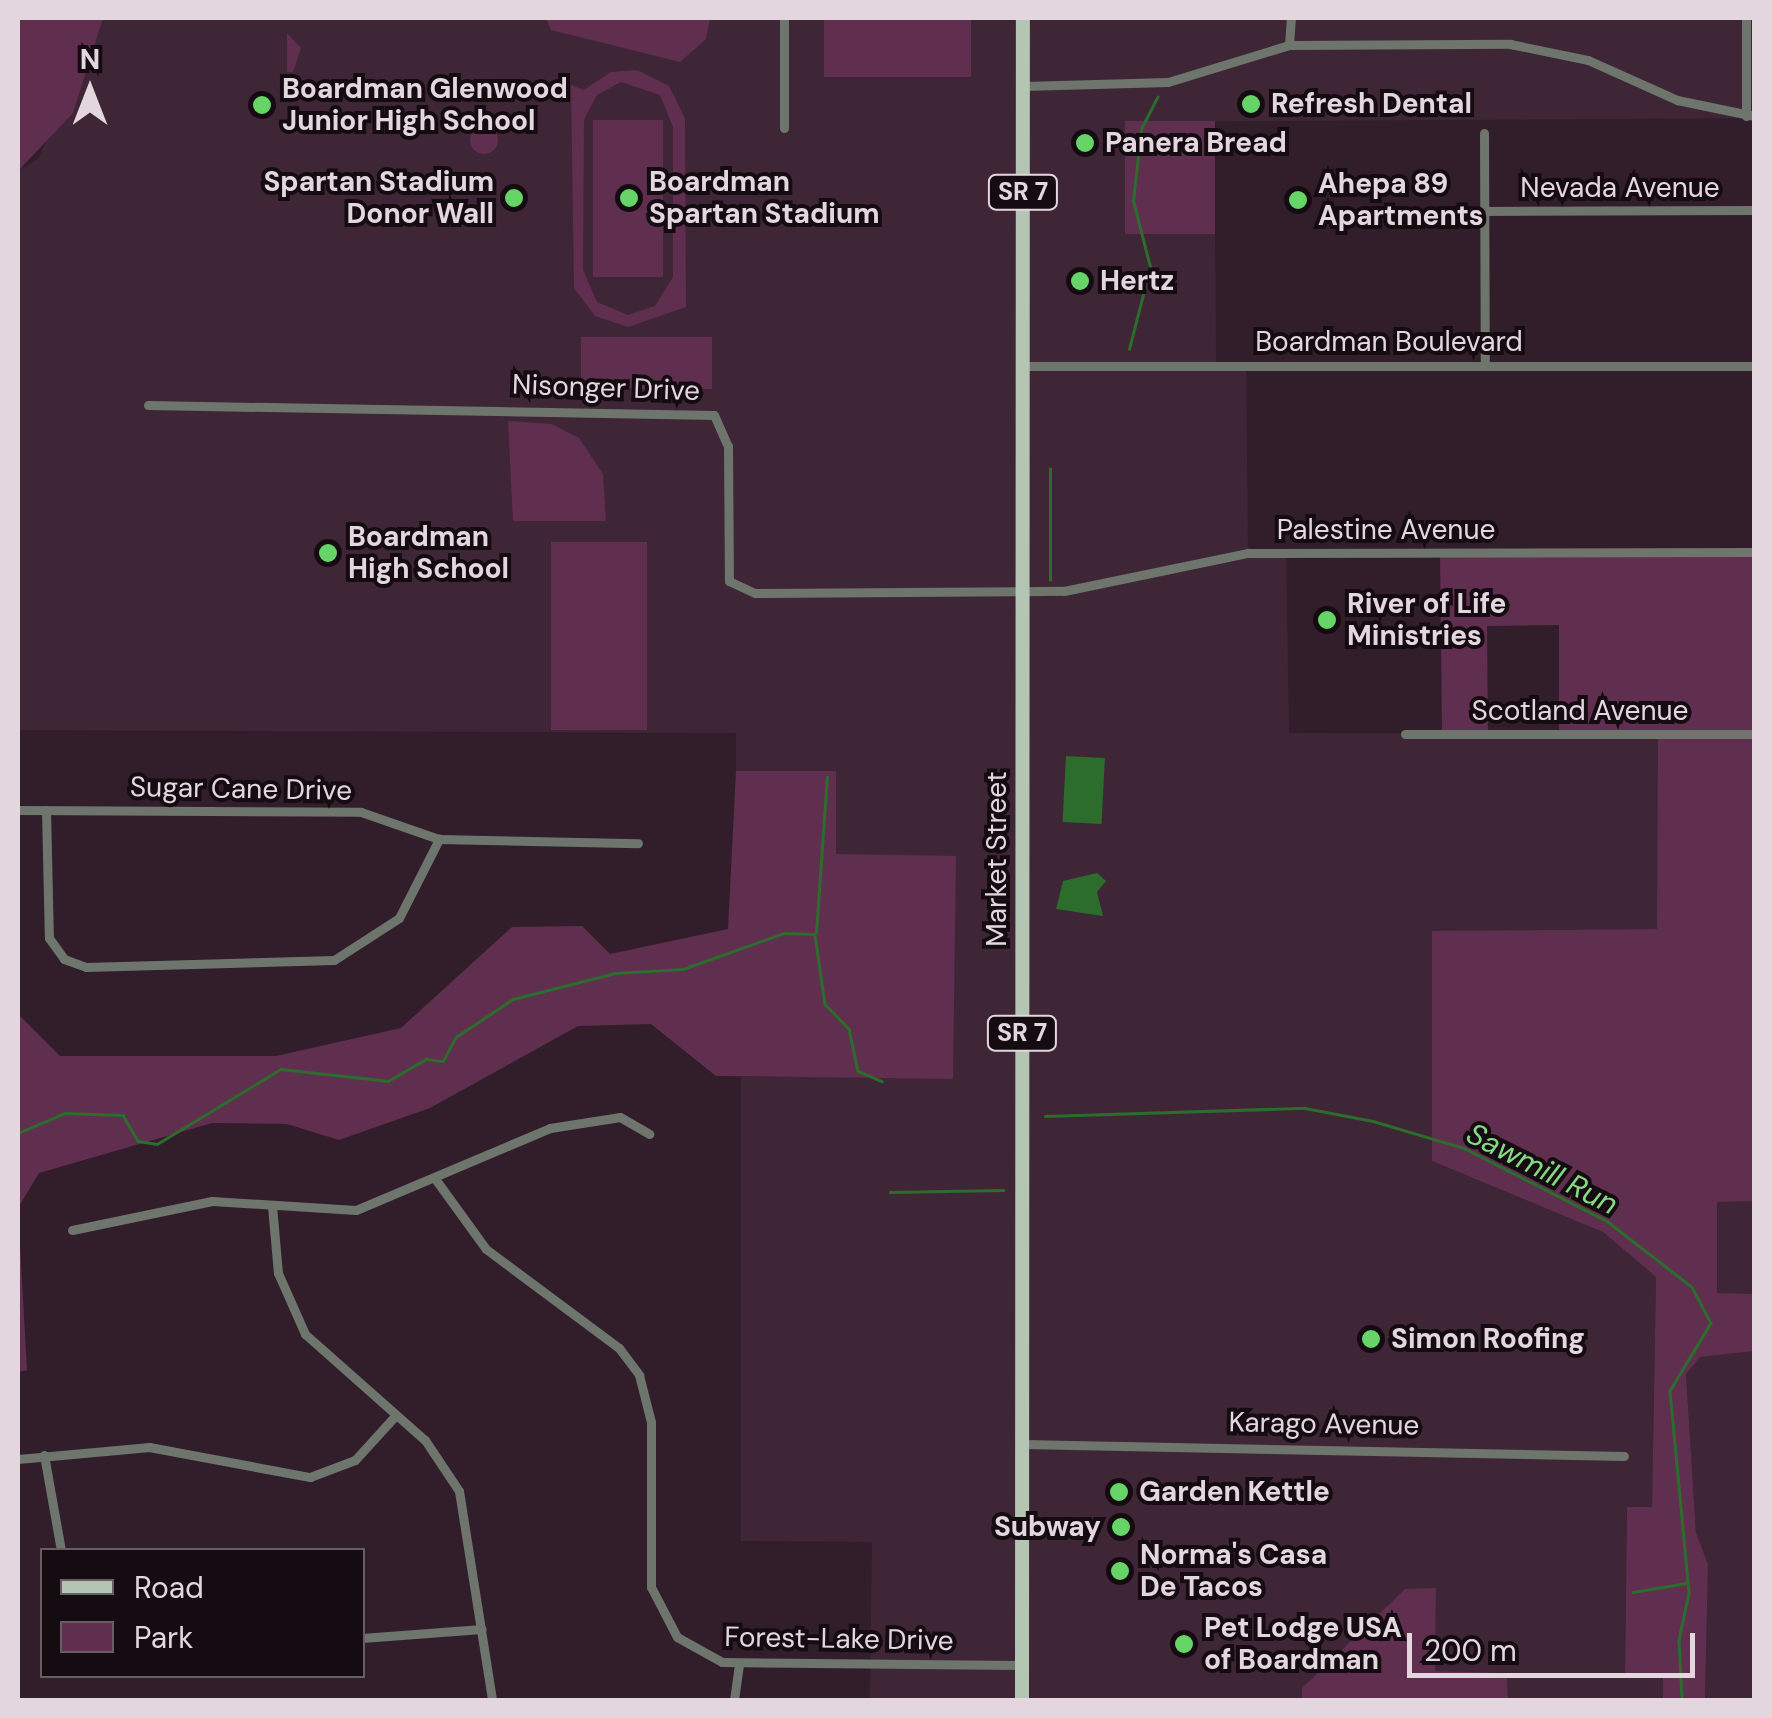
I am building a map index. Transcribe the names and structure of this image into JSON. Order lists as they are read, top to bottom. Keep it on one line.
{"streets":{"main road":["SR 7","Market Street"],"street":["Nevada Avenue","Boardman Boulevard","Nisonger Drive","Palestine Avenue","Scotland Avenue","Sugar Cane Drive","Karago Avenue","Forest-Lake Drive"]},"crossings":[["Boardman Boulevard","Market Street"],["Nisonger Drive","Palestine Avenue"],["Nisonger Drive","Market Street"],["Palestine Avenue","Market Street"],["Market Street","Karago Avenue"],["Market Street","Forest-Lake Drive"]],"water":["Sawmill Run"],"places":["Refresh Dental","Boardman Glenwood Junior High School","Panera Bread","Spartan Stadium Donor Wall","Boardman Spartan Stadium","Ahepa 89 Apartments","Hertz","Boardman High School","River of Life Ministries","Simon Roofing","Garden Kettle","Subway","Norma's Casa De Tacos","Pet Lodge USA of Boardman"],"legend":["Road","Park"],"scale_bar":"200 m","north":"top"}
